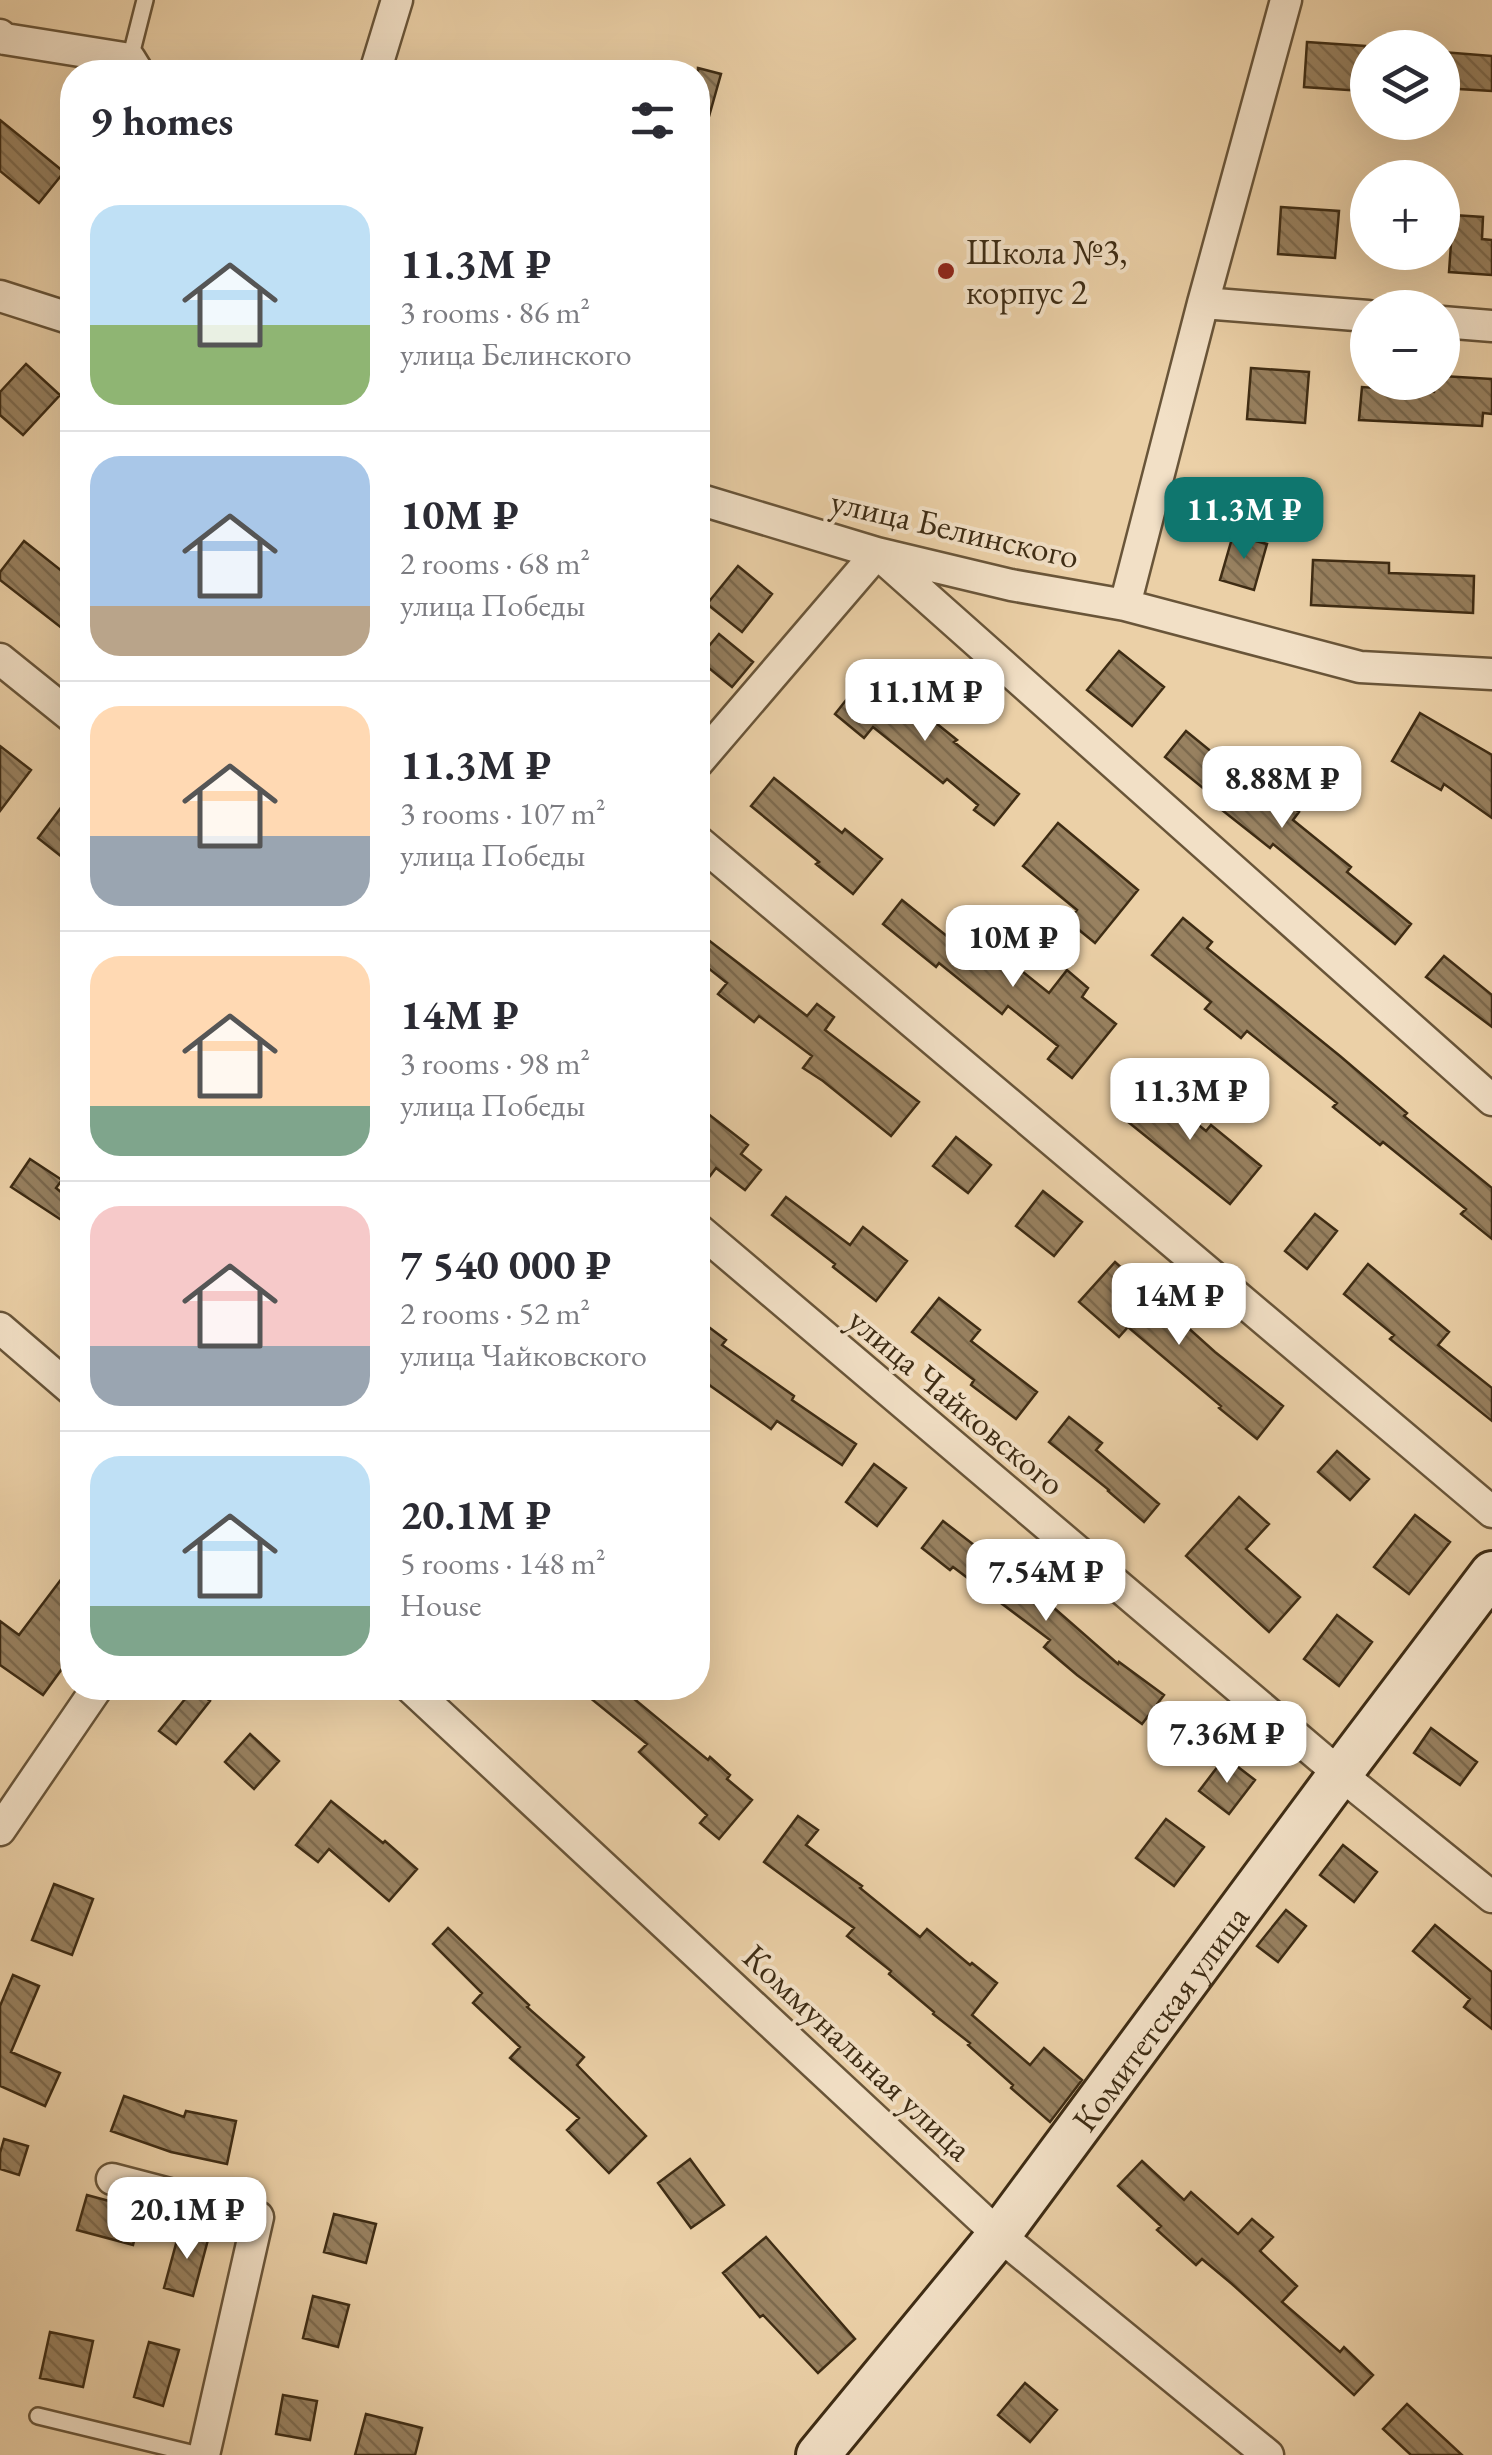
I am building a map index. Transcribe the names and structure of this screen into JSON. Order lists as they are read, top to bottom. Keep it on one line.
{"streets":{"street":["улица Белинского","улица Чайковского","Комитетская улица","Коммунальная улица"]},"crossings":[["улица Чайковского","Комитетская улица"],["Комитетская улица","Коммунальная улица"]],"places":["Школа №3, корпус 2"],"page":{"map_buttons":["+","−"],"heading":"9 homes","list":[{"name":"11.3M ₽","note":"3 rooms · 86 m² · улица Белинского"},{"name":"10M ₽","note":"2 rooms · 68 m² · улица Победы"},{"name":"11.3M ₽","note":"3 rooms · 107 m² · улица Победы"},{"name":"14M ₽","note":"3 rooms · 98 m² · улица Победы"},{"name":"7 540 000 ₽","note":"2 rooms · 52 m² · улица Чайковского"},{"name":"20.1M ₽","note":"5 rooms · 148 m² · House"}],"price":["11.3M ₽","11.1M ₽","8.88M ₽","10M ₽","11.3M ₽","14M ₽","7.54M ₽","7.36M ₽","20.1M ₽"]}}
